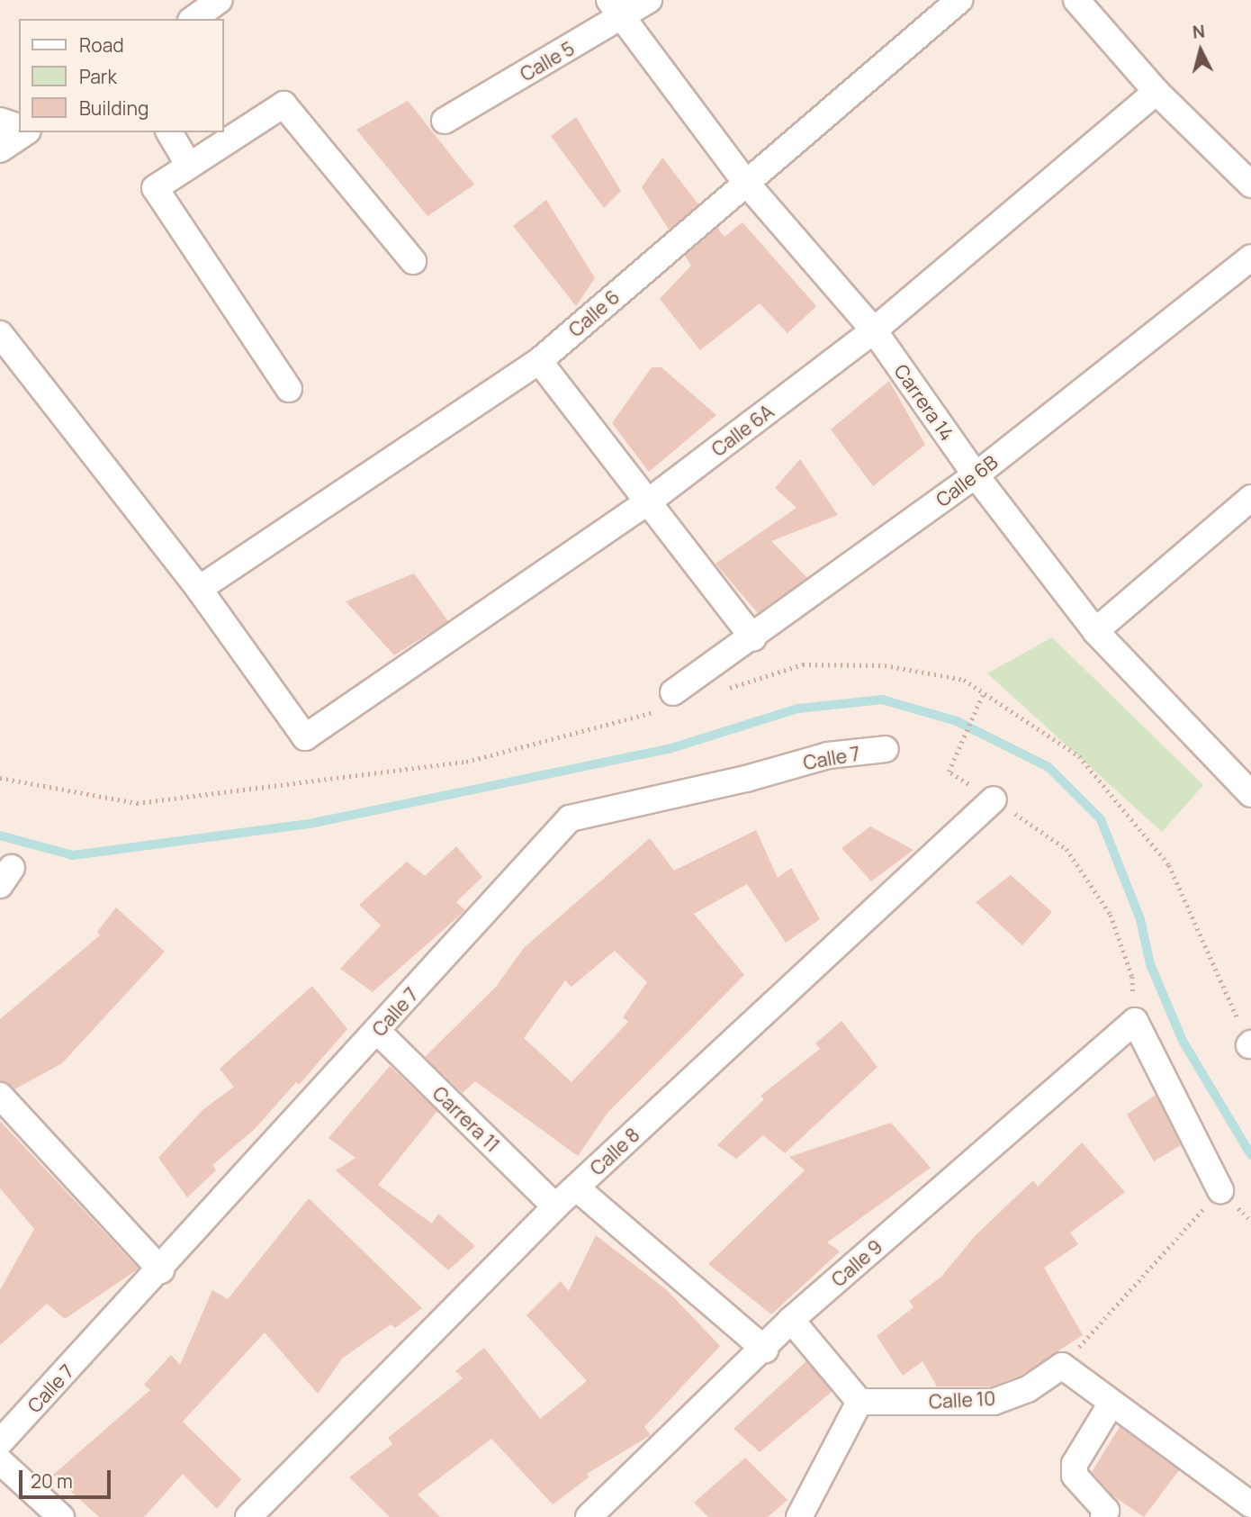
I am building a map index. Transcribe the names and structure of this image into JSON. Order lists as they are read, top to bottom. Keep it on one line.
{"streets":{"street":["Calle 5","Calle 6","Carrera 14","Calle 6A","Calle 6B","Calle 7","Carrera 11","Calle 8","Calle 9","Calle 10"]},"crossings":[["Calle 5","Carrera 14"],["Calle 6","Carrera 14"],["Calle 6","Calle 6A"],["Carrera 14","Calle 6A"],["Carrera 14","Calle 6B"],["Calle 7","Carrera 11"],["Carrera 11","Calle 8"]],"legend":["Road","Park","Building"],"scale_bar":"20 m","north":"top"}
